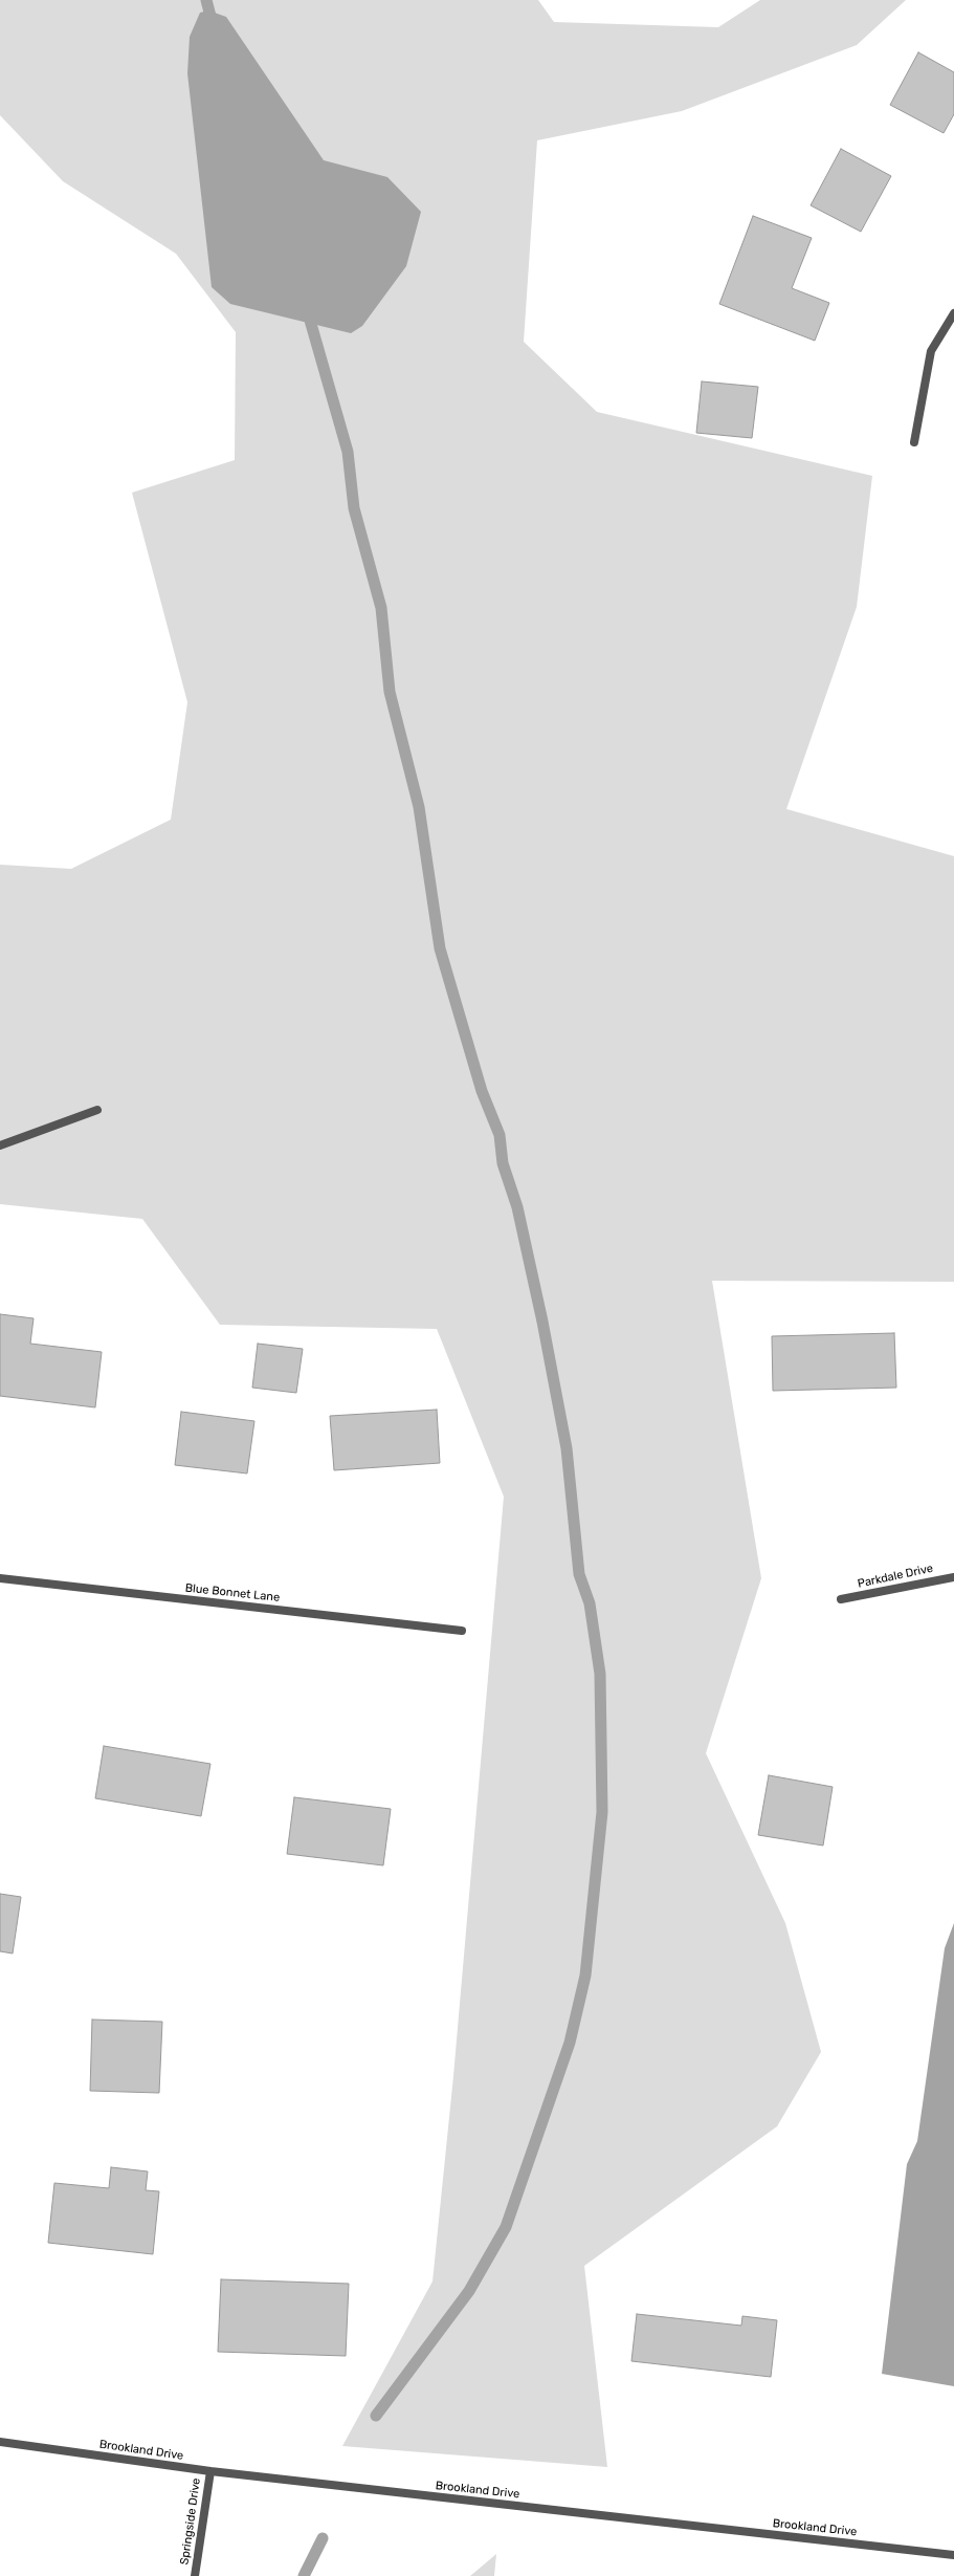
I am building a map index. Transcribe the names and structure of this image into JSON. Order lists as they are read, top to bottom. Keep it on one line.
{"streets":{"street":["Parkdale Drive","Blue Bonnet Lane","Brookland Drive","Springside Drive"]},"crossings":[["Brookland Drive","Springside Drive"]]}
